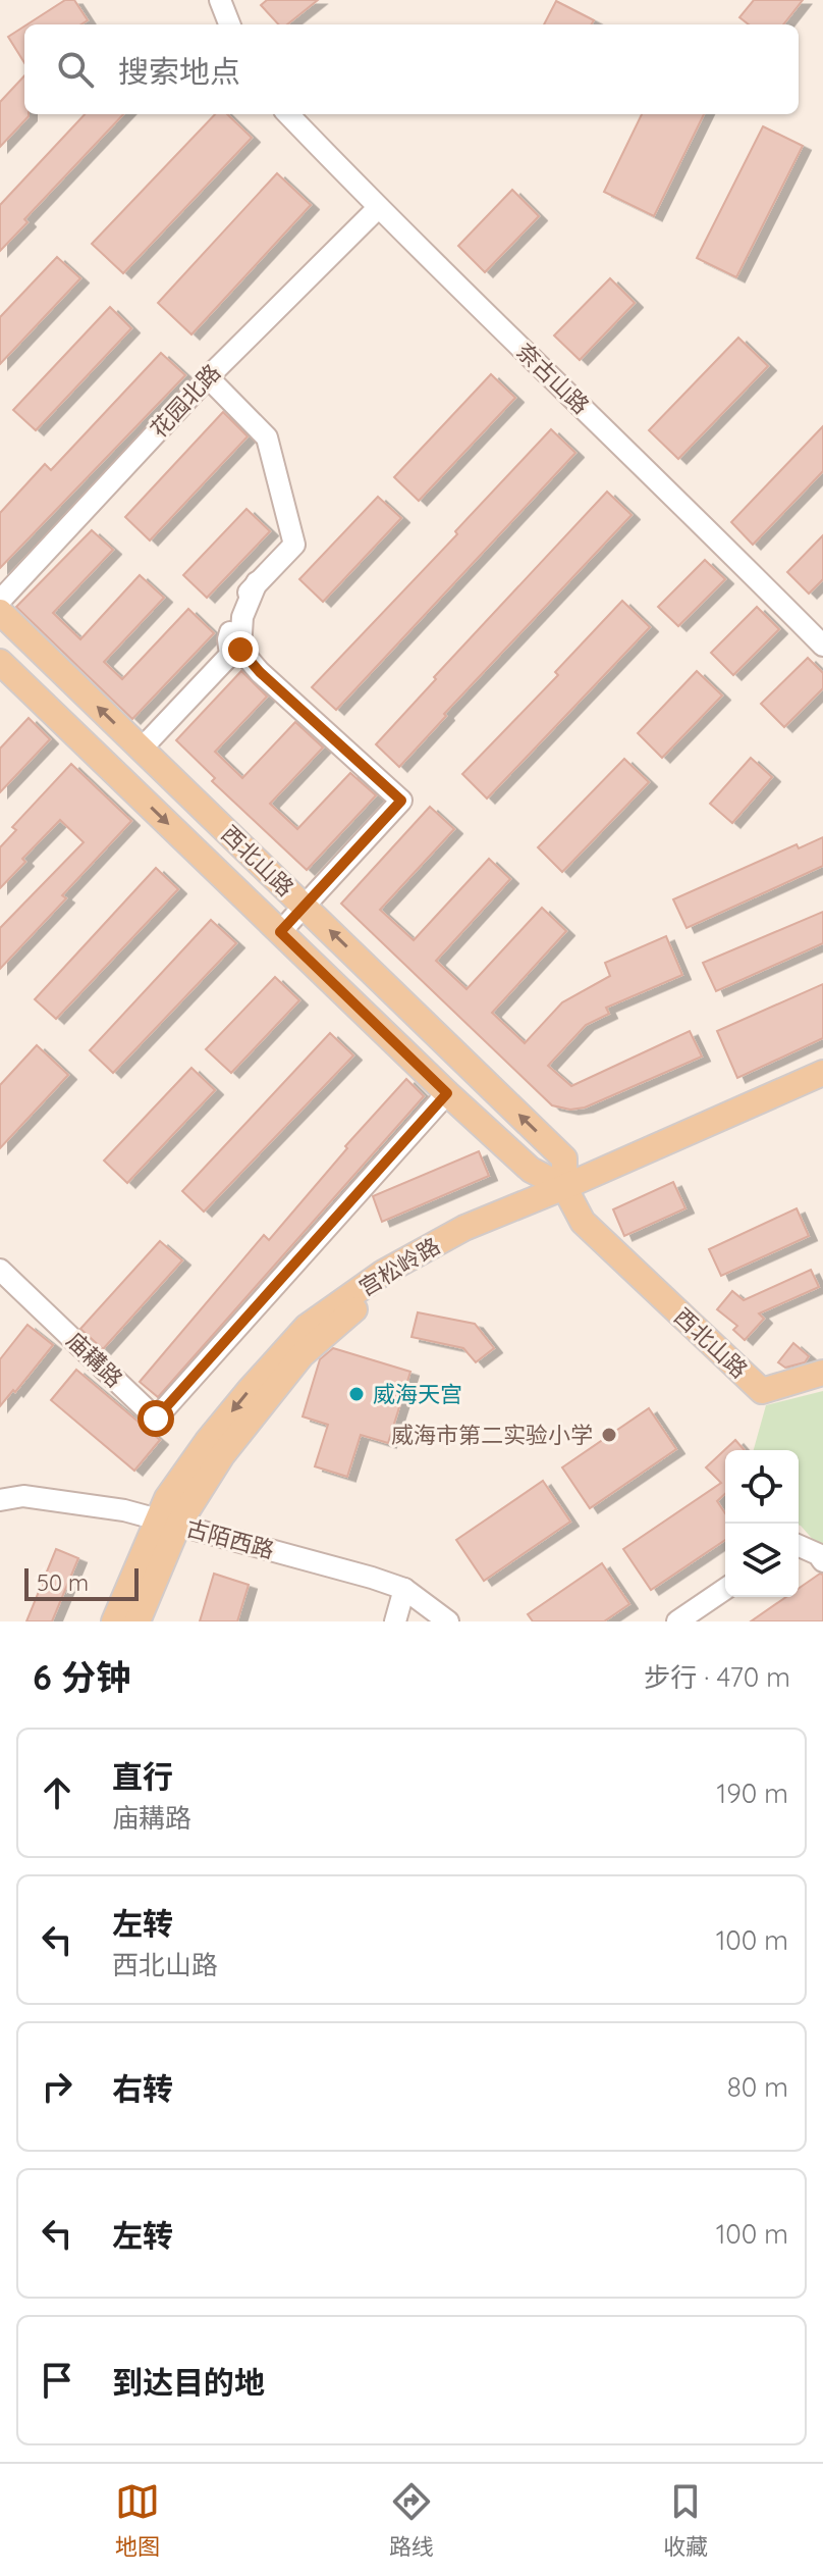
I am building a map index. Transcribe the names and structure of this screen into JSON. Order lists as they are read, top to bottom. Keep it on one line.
{"streets":{"main road":["西北山路"],"street":["奈古山路","花园北路","庙耩路","古陌西路"]},"crossings":[["奈古山路","花园北路"],["西北山路","庙耩路"]],"places":["威海天宫","威海市第二实验小学"],"scale_bar":"50 m","page":{"search":"搜索地点","scale":"50 m","heading":["6 分钟","步行 · 470 m"],"list":[["直行","庙耩路","190 m"],["左转","西北山路","100 m"],["右转","80 m"],["左转","100 m"],"到达目的地"],"nav":["地图","路线","收藏"]}}
